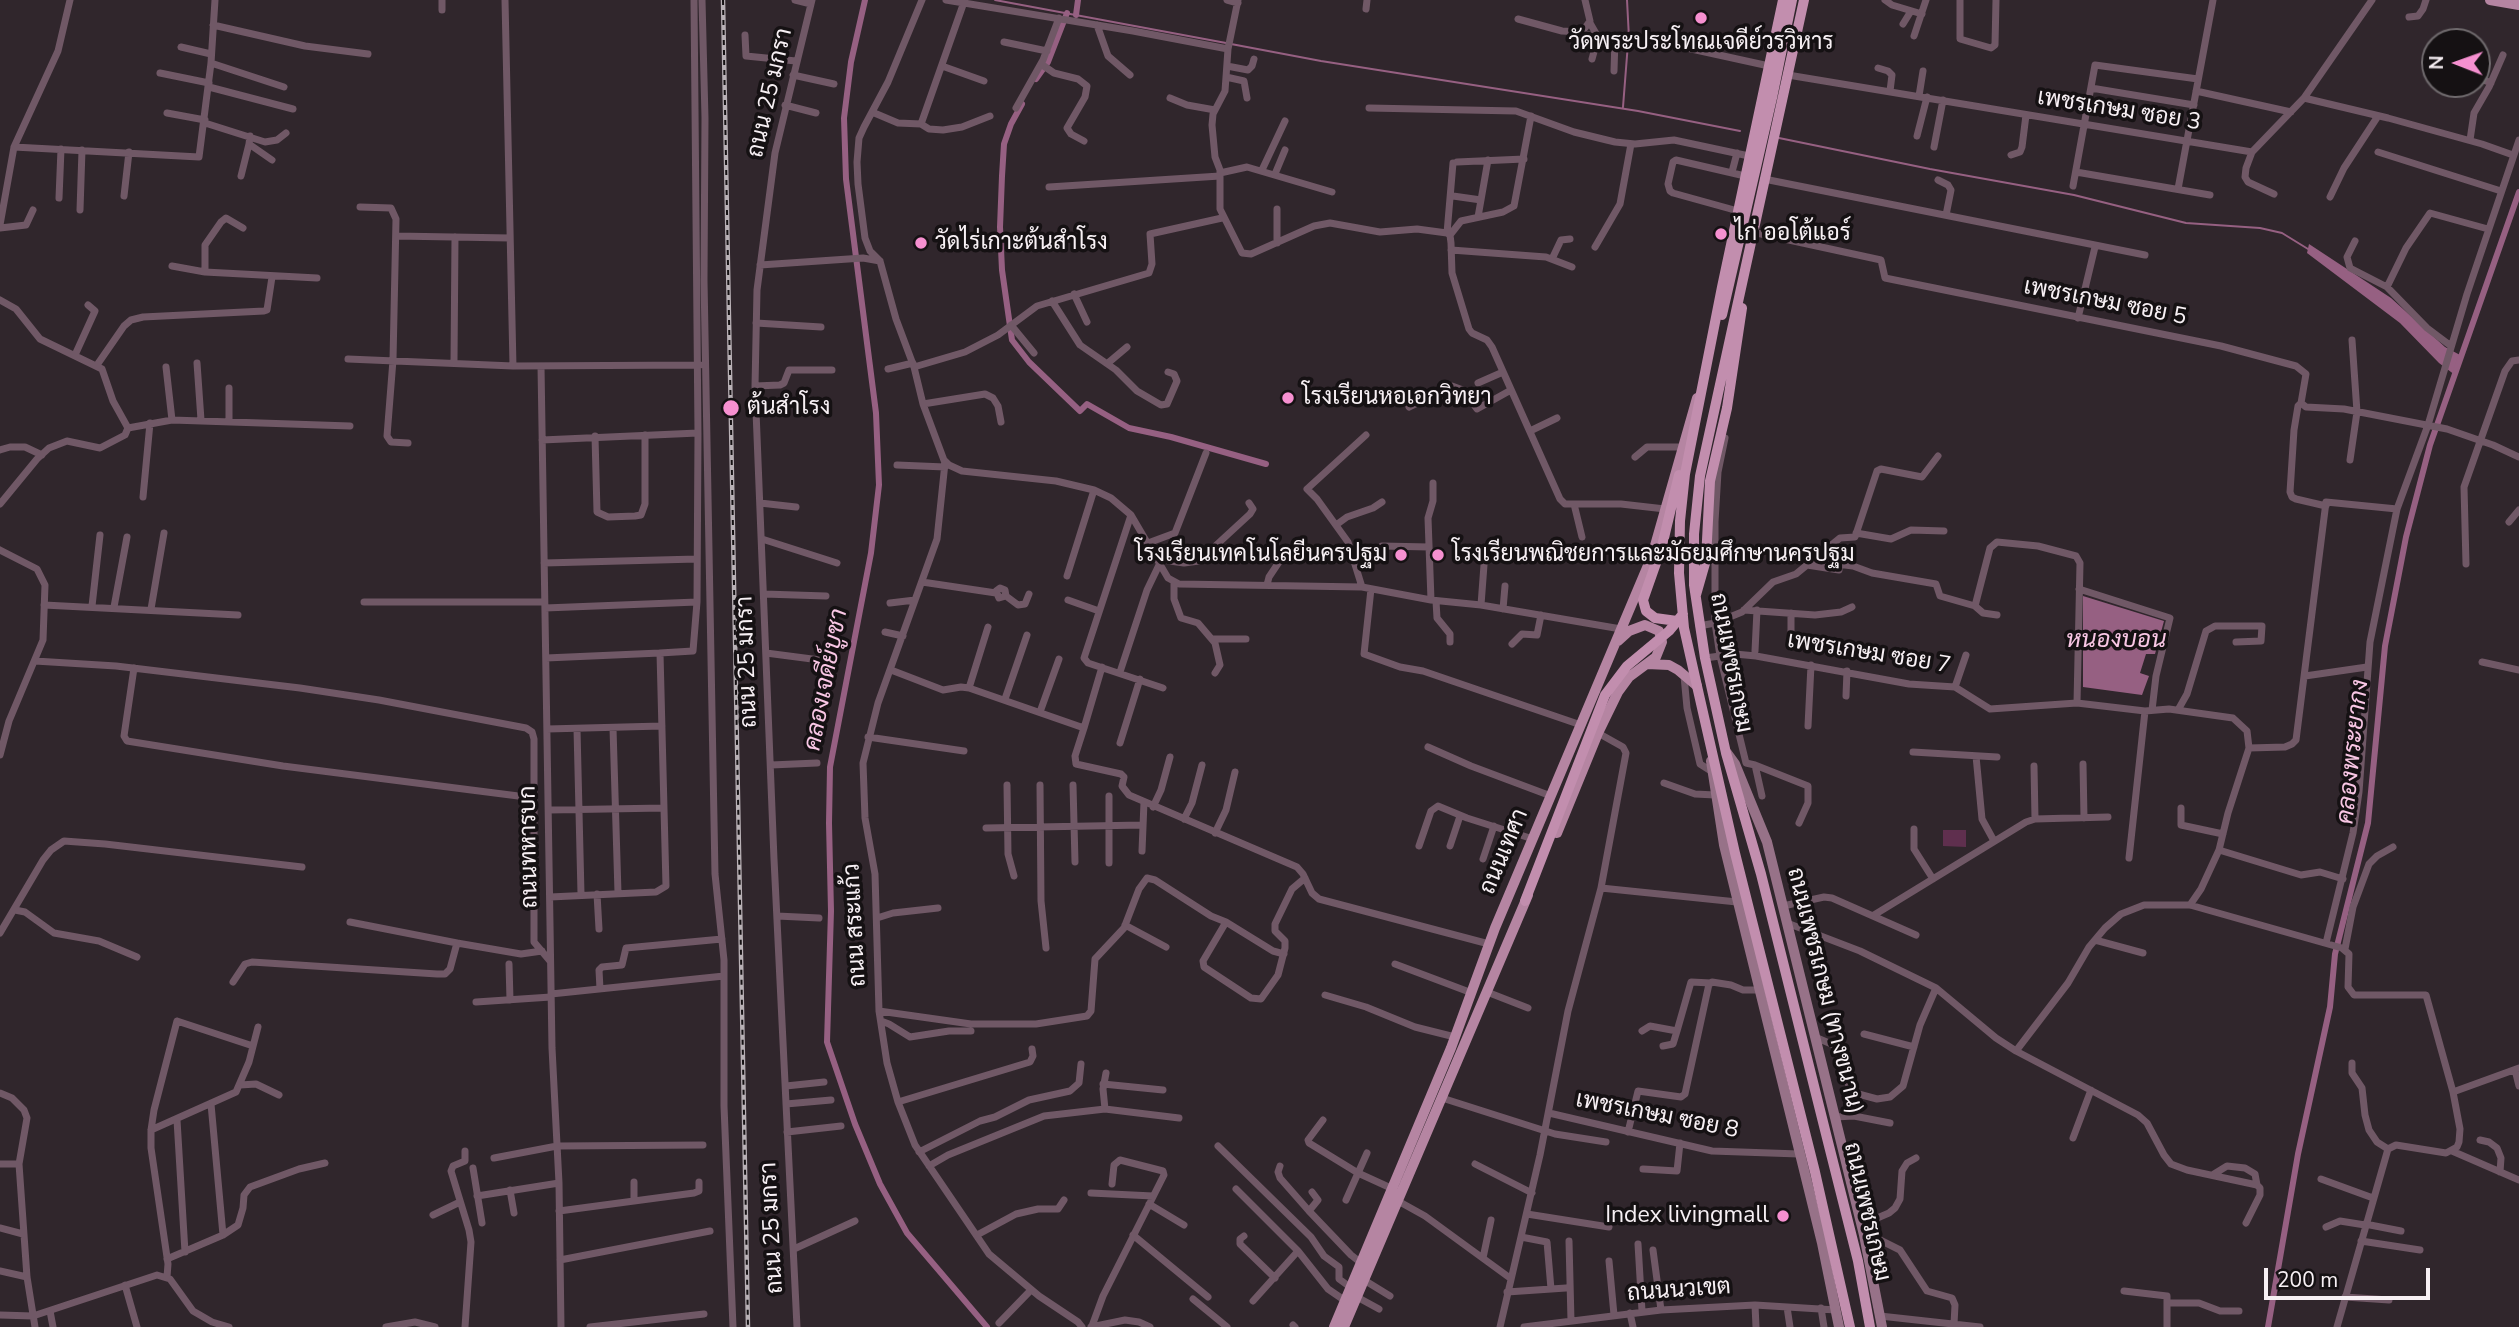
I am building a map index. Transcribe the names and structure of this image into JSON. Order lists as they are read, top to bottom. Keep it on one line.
{"streets":{"highway":["ถนนเพชรเกษม"],"main road":["ถนนเทศา","ถนนเพชรเกษม (ทางขนาน)"],"street":["ถนน 25 มกรา","เพชรเกษม ซอย 3","เพชรเกษม ซอย 5","เพชรเกษม ซอย 7","ถนนทหารบก","ถนน สระแก้ว","เพชรเกษม ซอย 8","ถนนนวเขต"]},"crossings":[["เพชรเกษม ซอย 3","ถนนเพชรเกษม"],["เพชรเกษม ซอย 5","ถนนเพชรเกษม"],["เพชรเกษม ซอย 7","ถนนเพชรเกษม"],["ถนนเพชรเกษม","ถนนเทศา"],["ถนนเพชรเกษม","ถนนเพชรเกษม (ทางขนาน)"]],"water":["หนองบอน","คลองเจดีย์บูชา","คลองพระยากง"],"places":["วัดพระประโทณเจดีย์วรวิหาร","ไก่ ออโต้แอร์","วัดไร่เกาะต้นสำโรง","โรงเรียนหอเอกวิทยา","ต้นสำโรง","โรงเรียนเทคโนโลยีนครปฐม","โรงเรียนพณิชยการและมัธยมศึกษานครปฐม","Index livingmall"],"scale_bar":"200 m","north":"left"}
